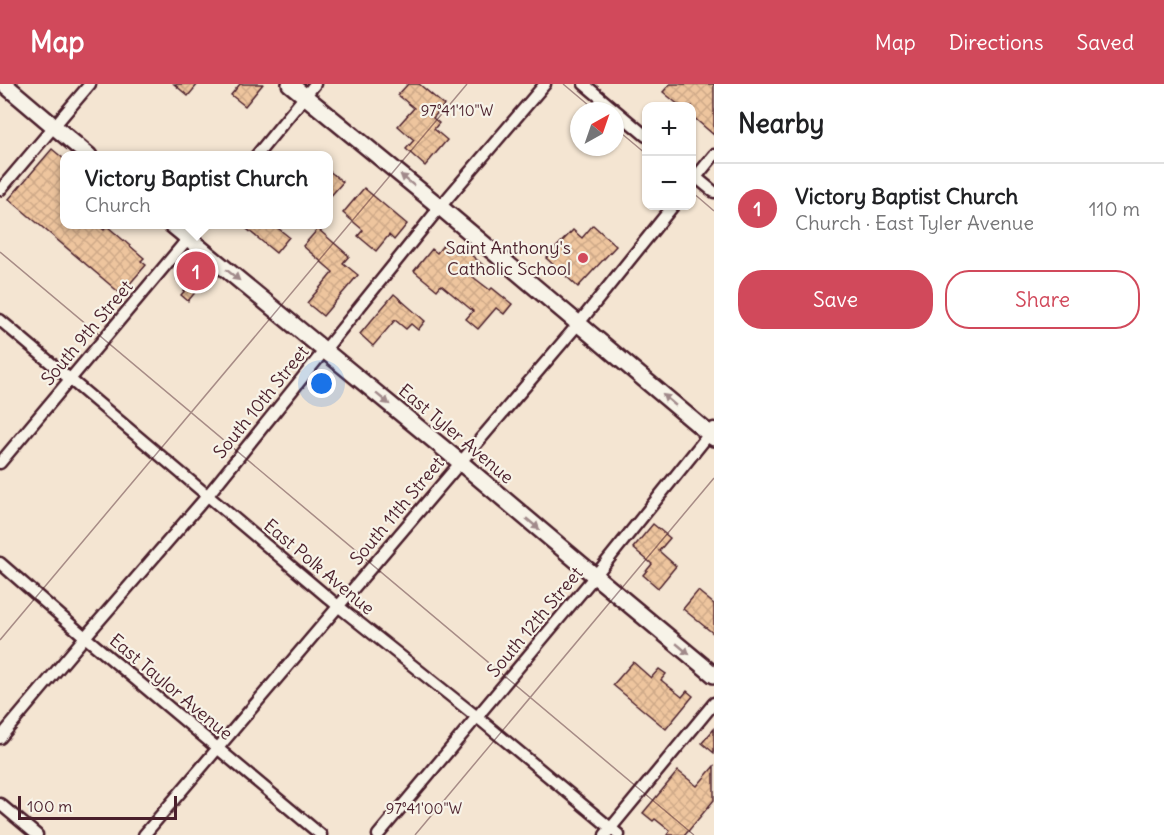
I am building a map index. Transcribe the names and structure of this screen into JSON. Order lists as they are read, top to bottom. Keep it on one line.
{"streets":{"main road":["East Tyler Avenue"],"street":["South 9th Street","South 10th Street","South 11th Street","East Polk Avenue","South 12th Street","East Taylor Avenue"]},"crossings":[["South 9th Street","East Tyler Avenue"],["South 9th Street","East Polk Avenue"],["South 10th Street","East Tyler Avenue"],["South 10th Street","East Polk Avenue"],["South 10th Street","East Taylor Avenue"],["East Tyler Avenue","South 11th Street"],["East Tyler Avenue","South 12th Street"],["South 11th Street","East Polk Avenue"],["South 11th Street","East Taylor Avenue"],["East Polk Avenue","South 12th Street"]],"one_way":["East Tyler Avenue"],"places":["Saint Anthony's Catholic School"],"scale_bar":"100 m","north":"top right","page":{"header":"Map","nav":["Map","Directions","Saved"],"heading":"Nearby","map_buttons":["+","−"],"popup":["Victory Baptist Church","Church"],"list":[{"mark":"1","name":"Victory Baptist Church","note":"Church · East Tyler Avenue","value":"110 m"}],"pins":"1","buttons":["Save","Share"],"scale":"100 m"},"coordinates":["97°41'10\"W","97°41'00\"W"]}
